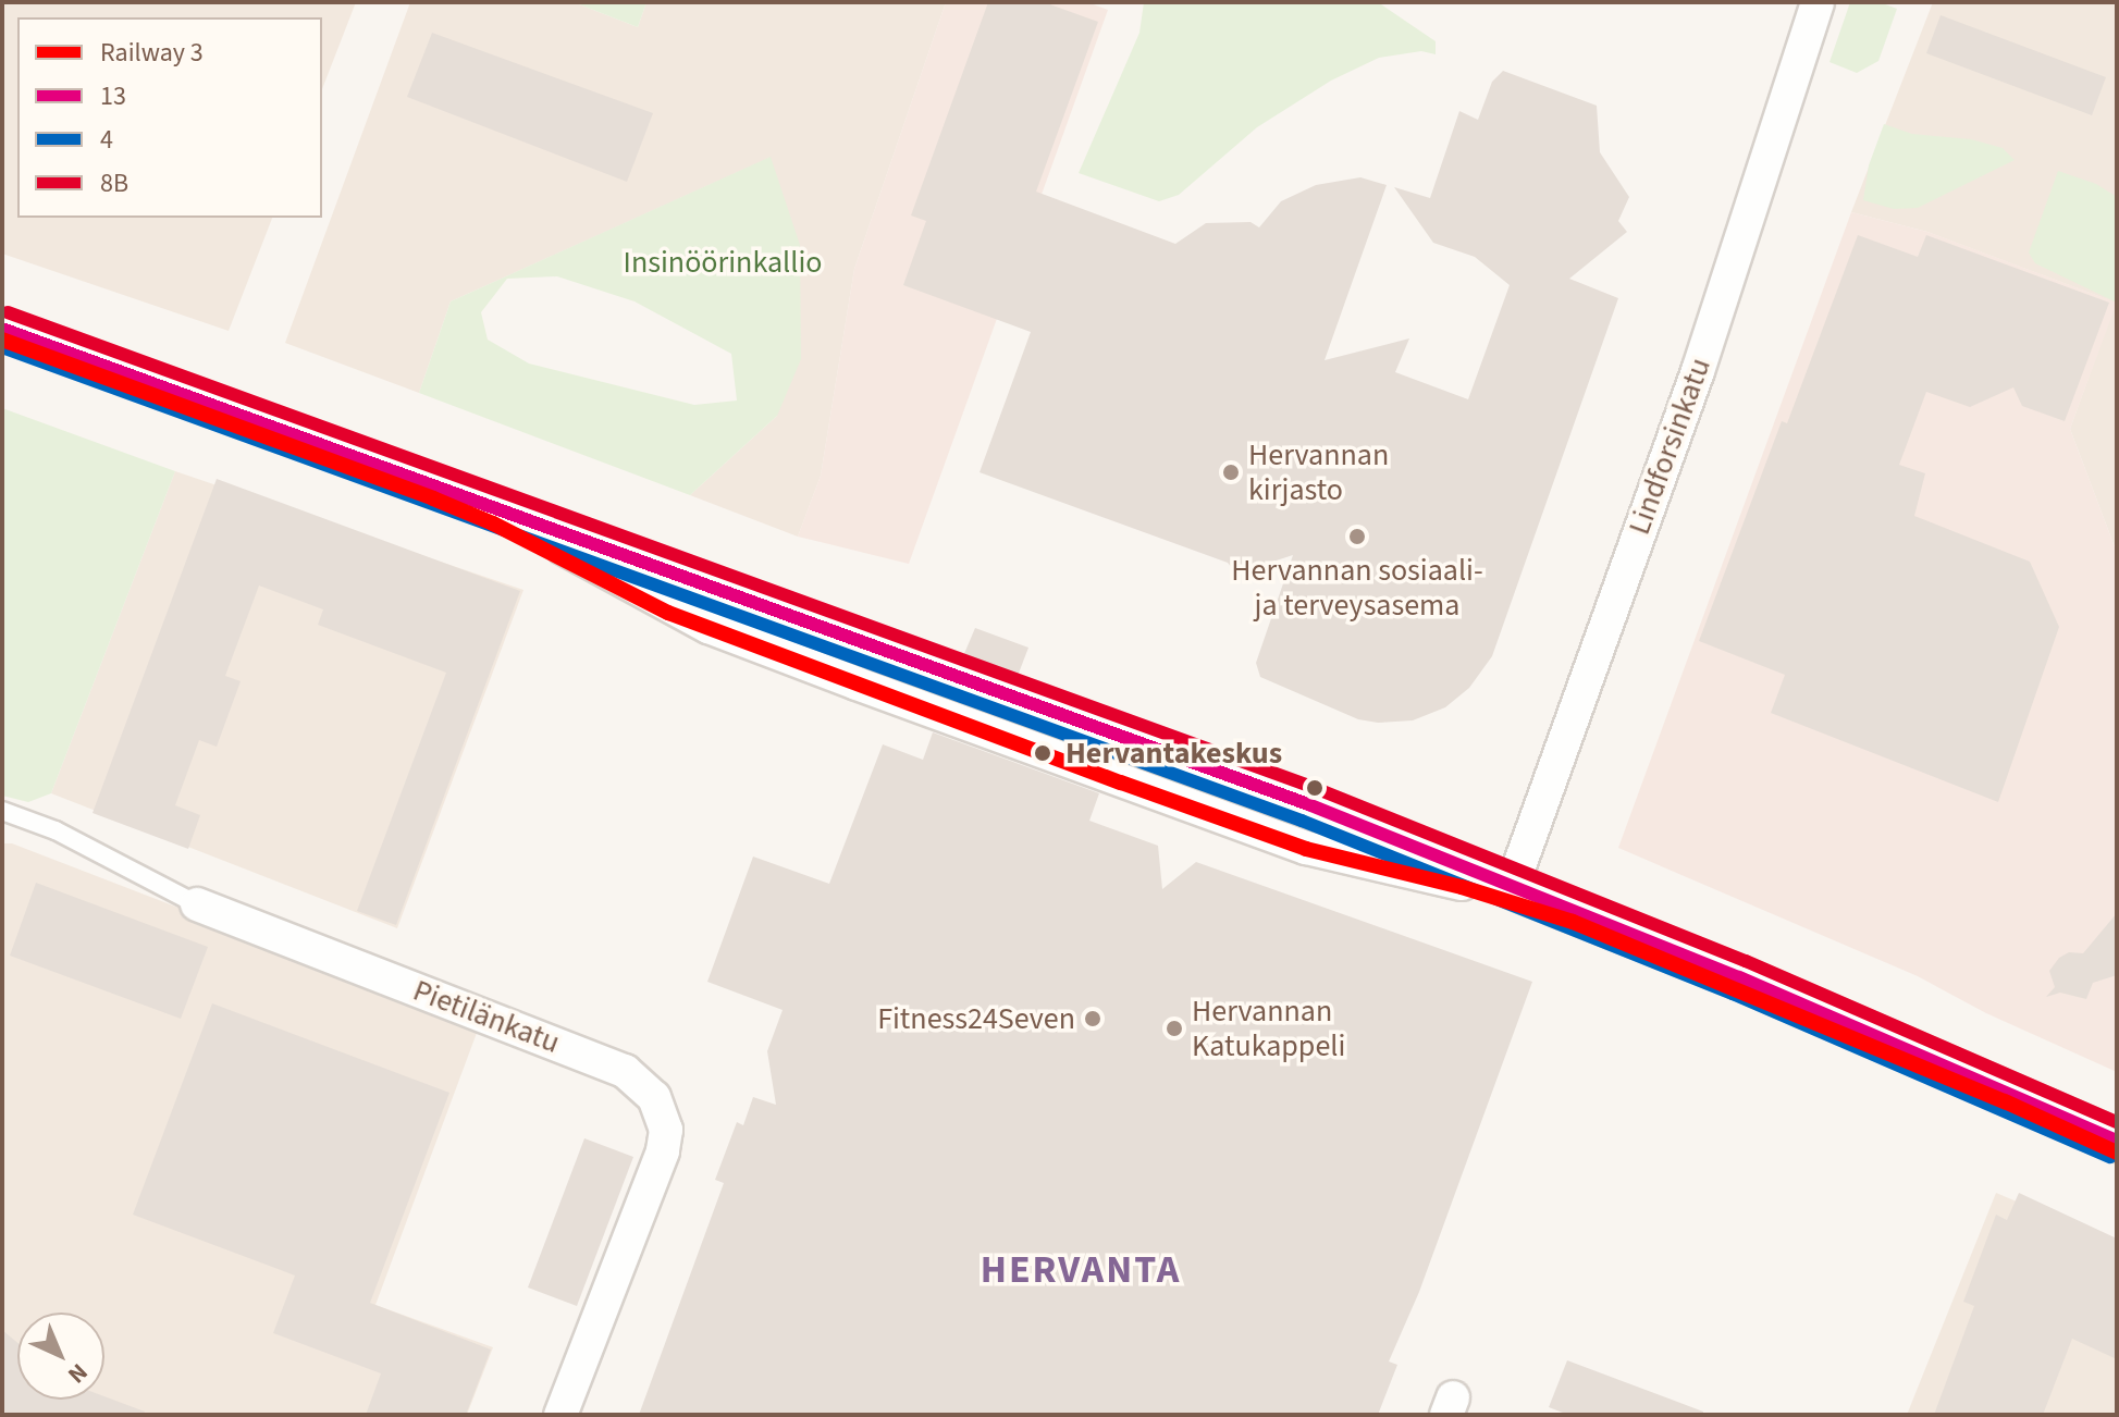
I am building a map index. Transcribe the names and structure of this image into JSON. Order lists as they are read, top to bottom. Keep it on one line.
{"streets":{"street":["Lindforsinkatu","Pietilänkatu"]},"districts":["HERVANTA"],"parks":["Insinöörinkallio"],"places":["Hervannan kirjasto","Hervannan sosiaali- ja terveysasema","Hervantakeskus","Fitness24Seven","Hervannan Katukappeli"],"lines":["transit line 8B","transit line 13","rail line 3","transit line 4"],"legend":["Railway 3","13","4","8B"],"north":"bottom right"}
